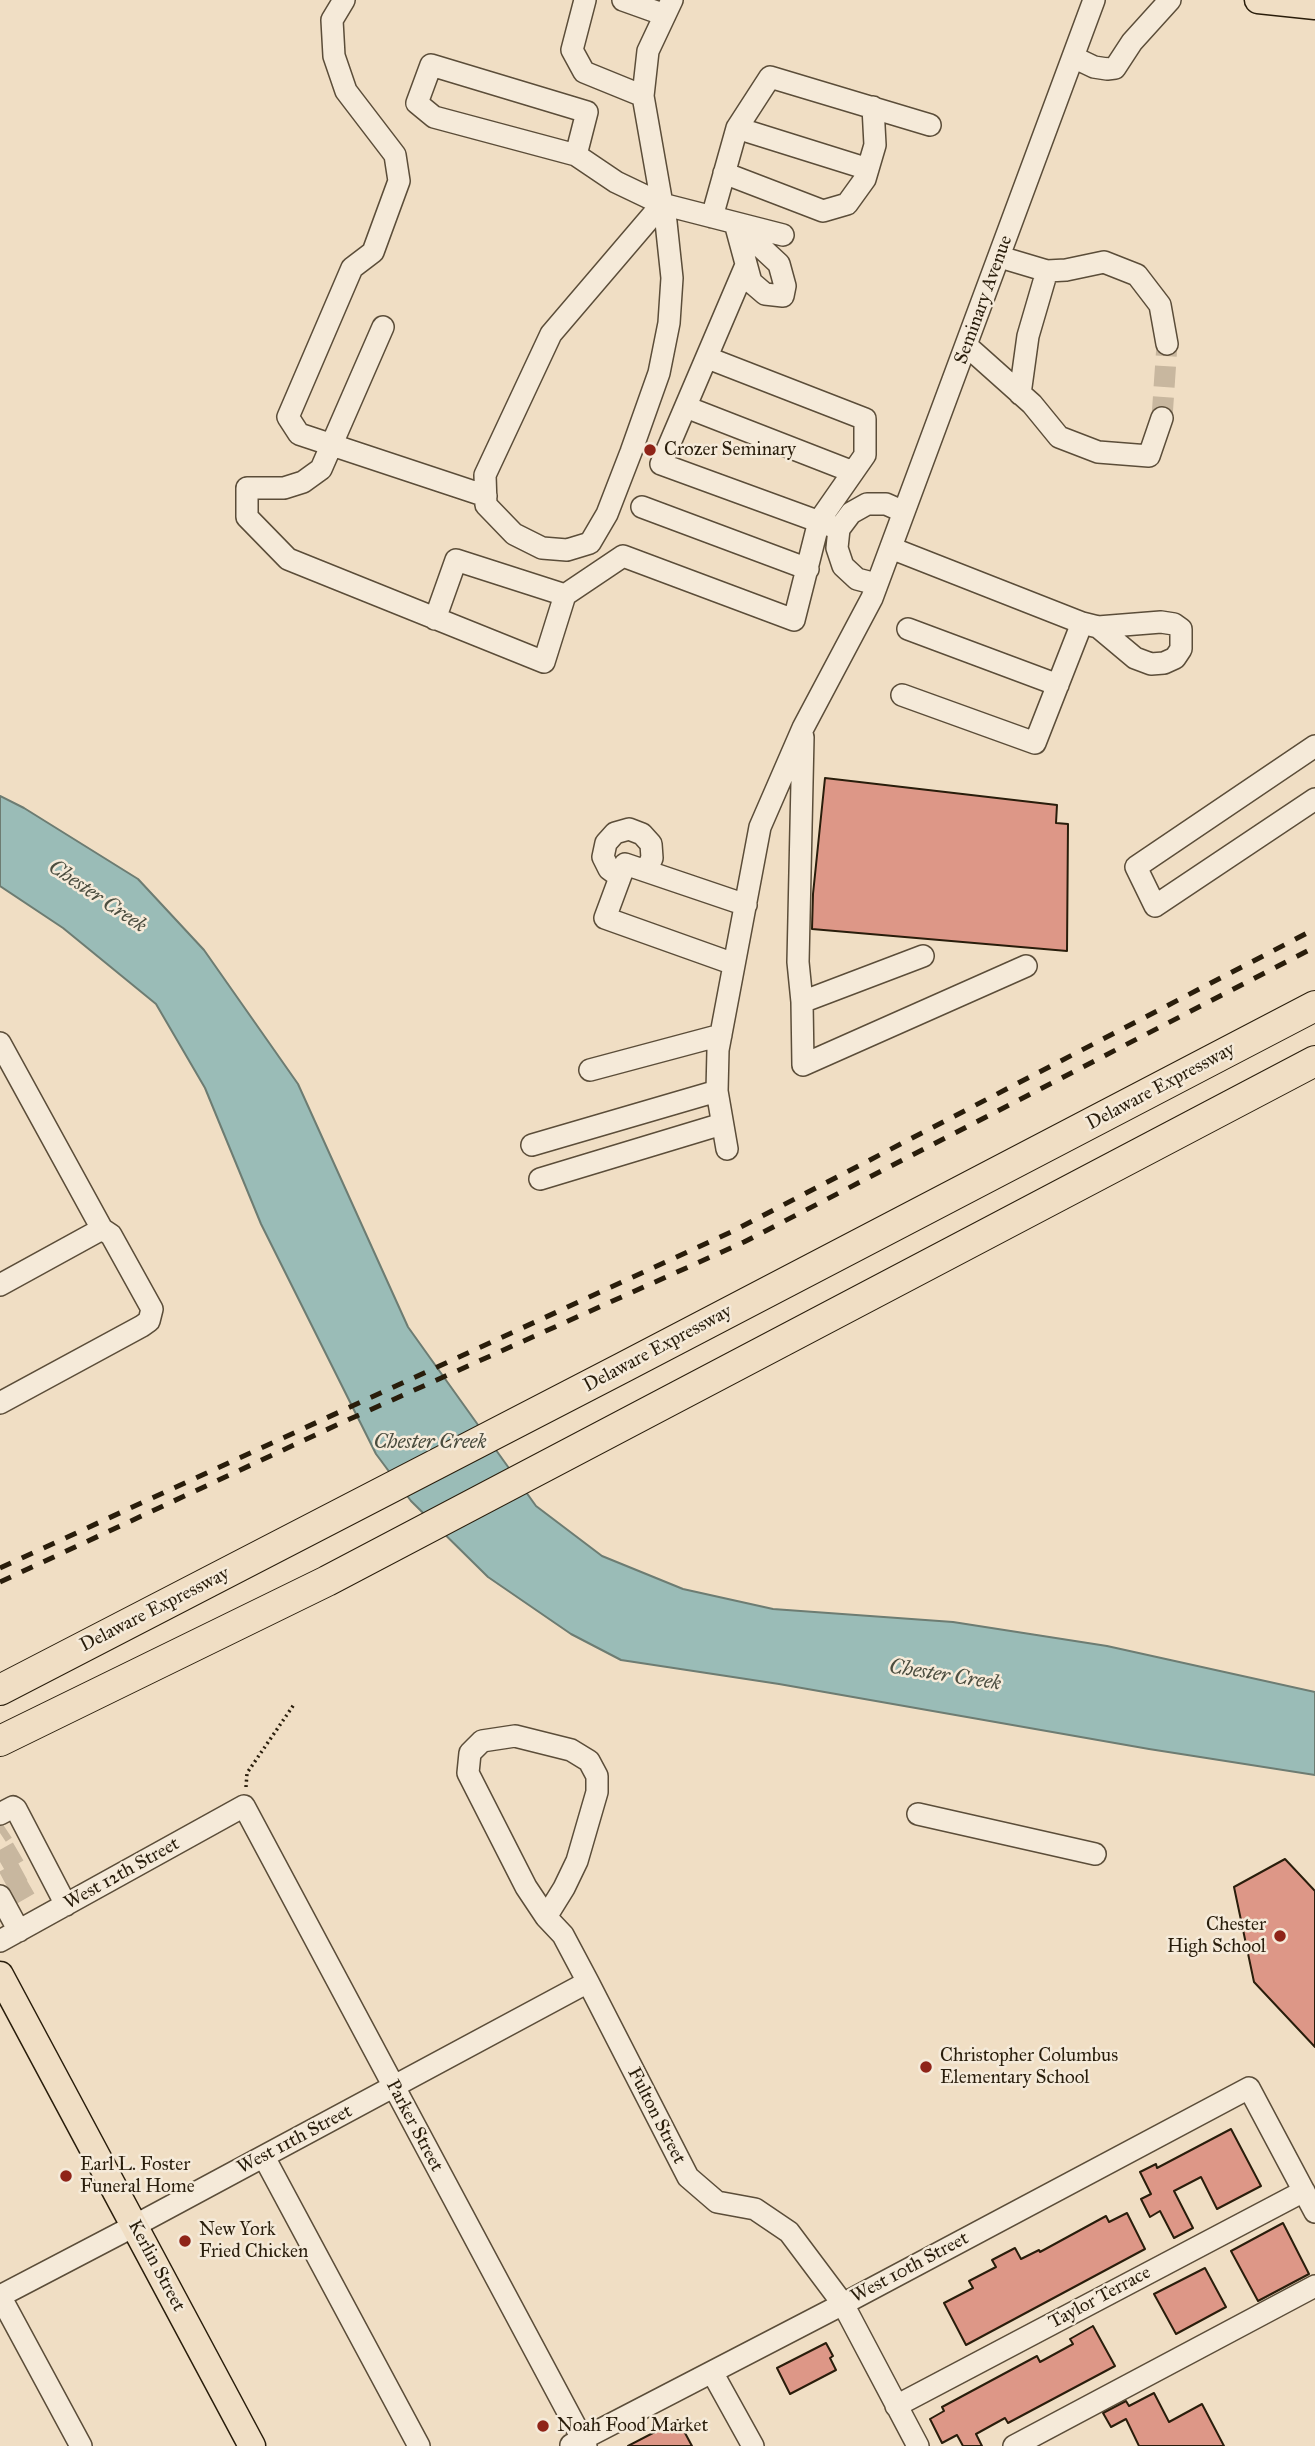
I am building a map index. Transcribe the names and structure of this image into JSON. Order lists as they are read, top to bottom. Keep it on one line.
{"streets":{"highway":["Delaware Expressway"],"main road":["Kerlin Street"],"street":["Seminary Avenue","West 12th Street","Fulton Street","Parker Street","West 11th Street","West 10th Street","Taylor Terrace"]},"crossings":[["West 12th Street","Parker Street"],["Fulton Street","West 11th Street"],["Fulton Street","West 10th Street"],["Fulton Street","Taylor Terrace"],["Parker Street","West 11th Street"],["Parker Street","West 10th Street"],["West 11th Street","Kerlin Street"],["West 10th Street","Taylor Terrace"]],"water":["Chester Creek"],"places":["Crozer Seminary","Chester High School","Christopher Columbus Elementary School","Earl L. Foster Funeral Home","New York Fried Chicken","Noah Food Market"]}
